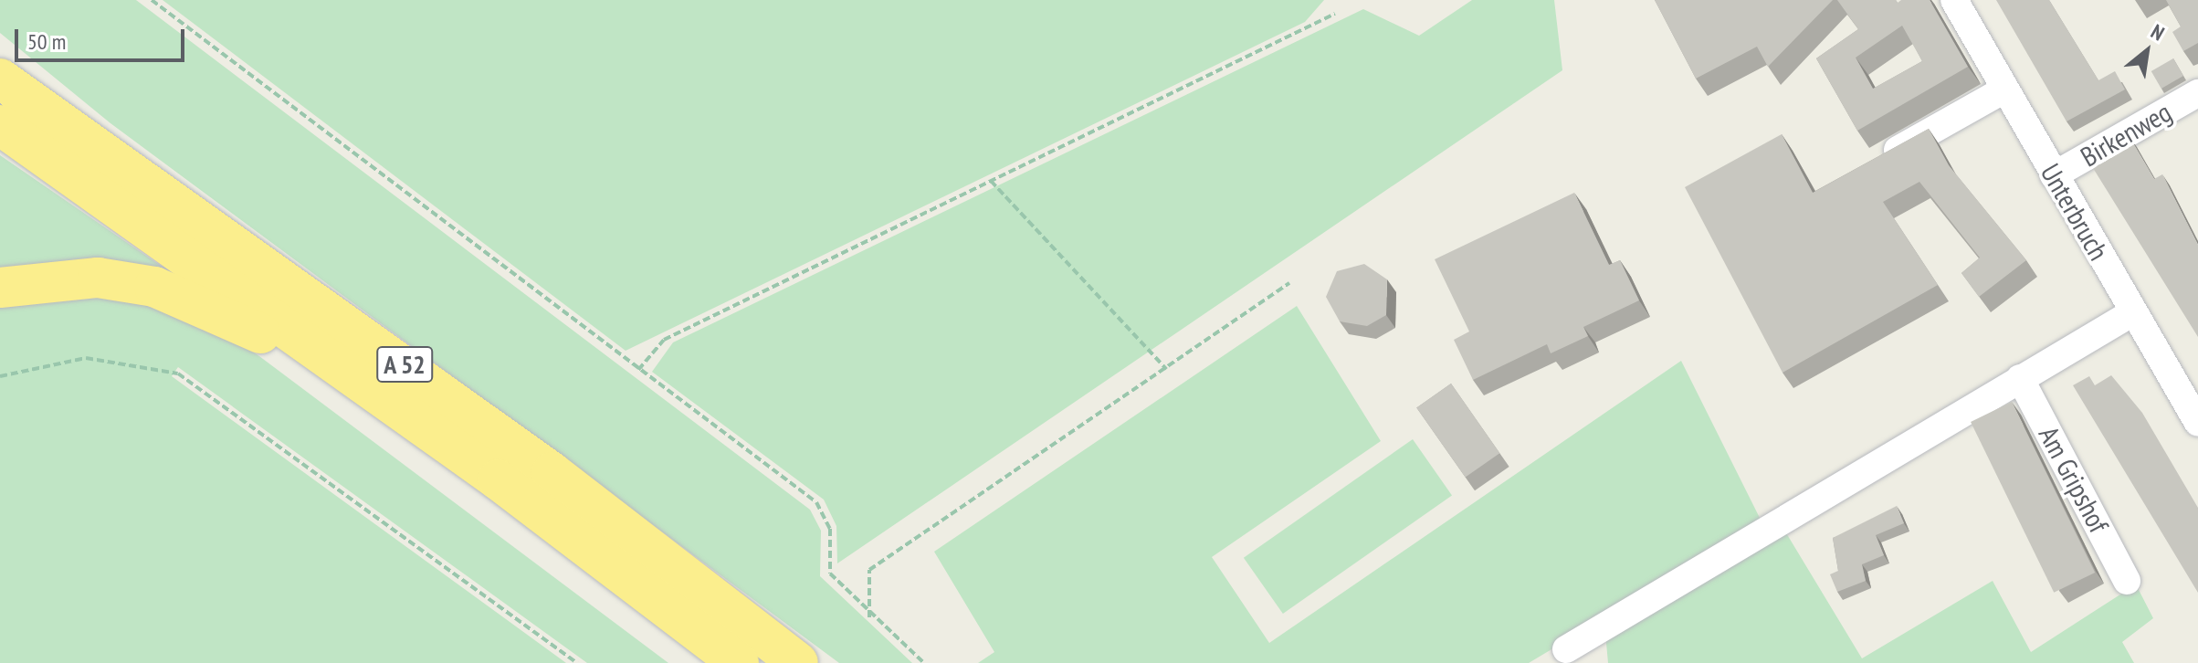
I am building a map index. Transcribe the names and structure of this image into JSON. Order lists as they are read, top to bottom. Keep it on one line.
{"streets":{"highway":["A 52"],"street":["Birkenweg","Unterbruch","Am Gripshof"]},"crossings":[["Birkenweg","Unterbruch"]],"scale_bar":"50 m","north":"top right"}
